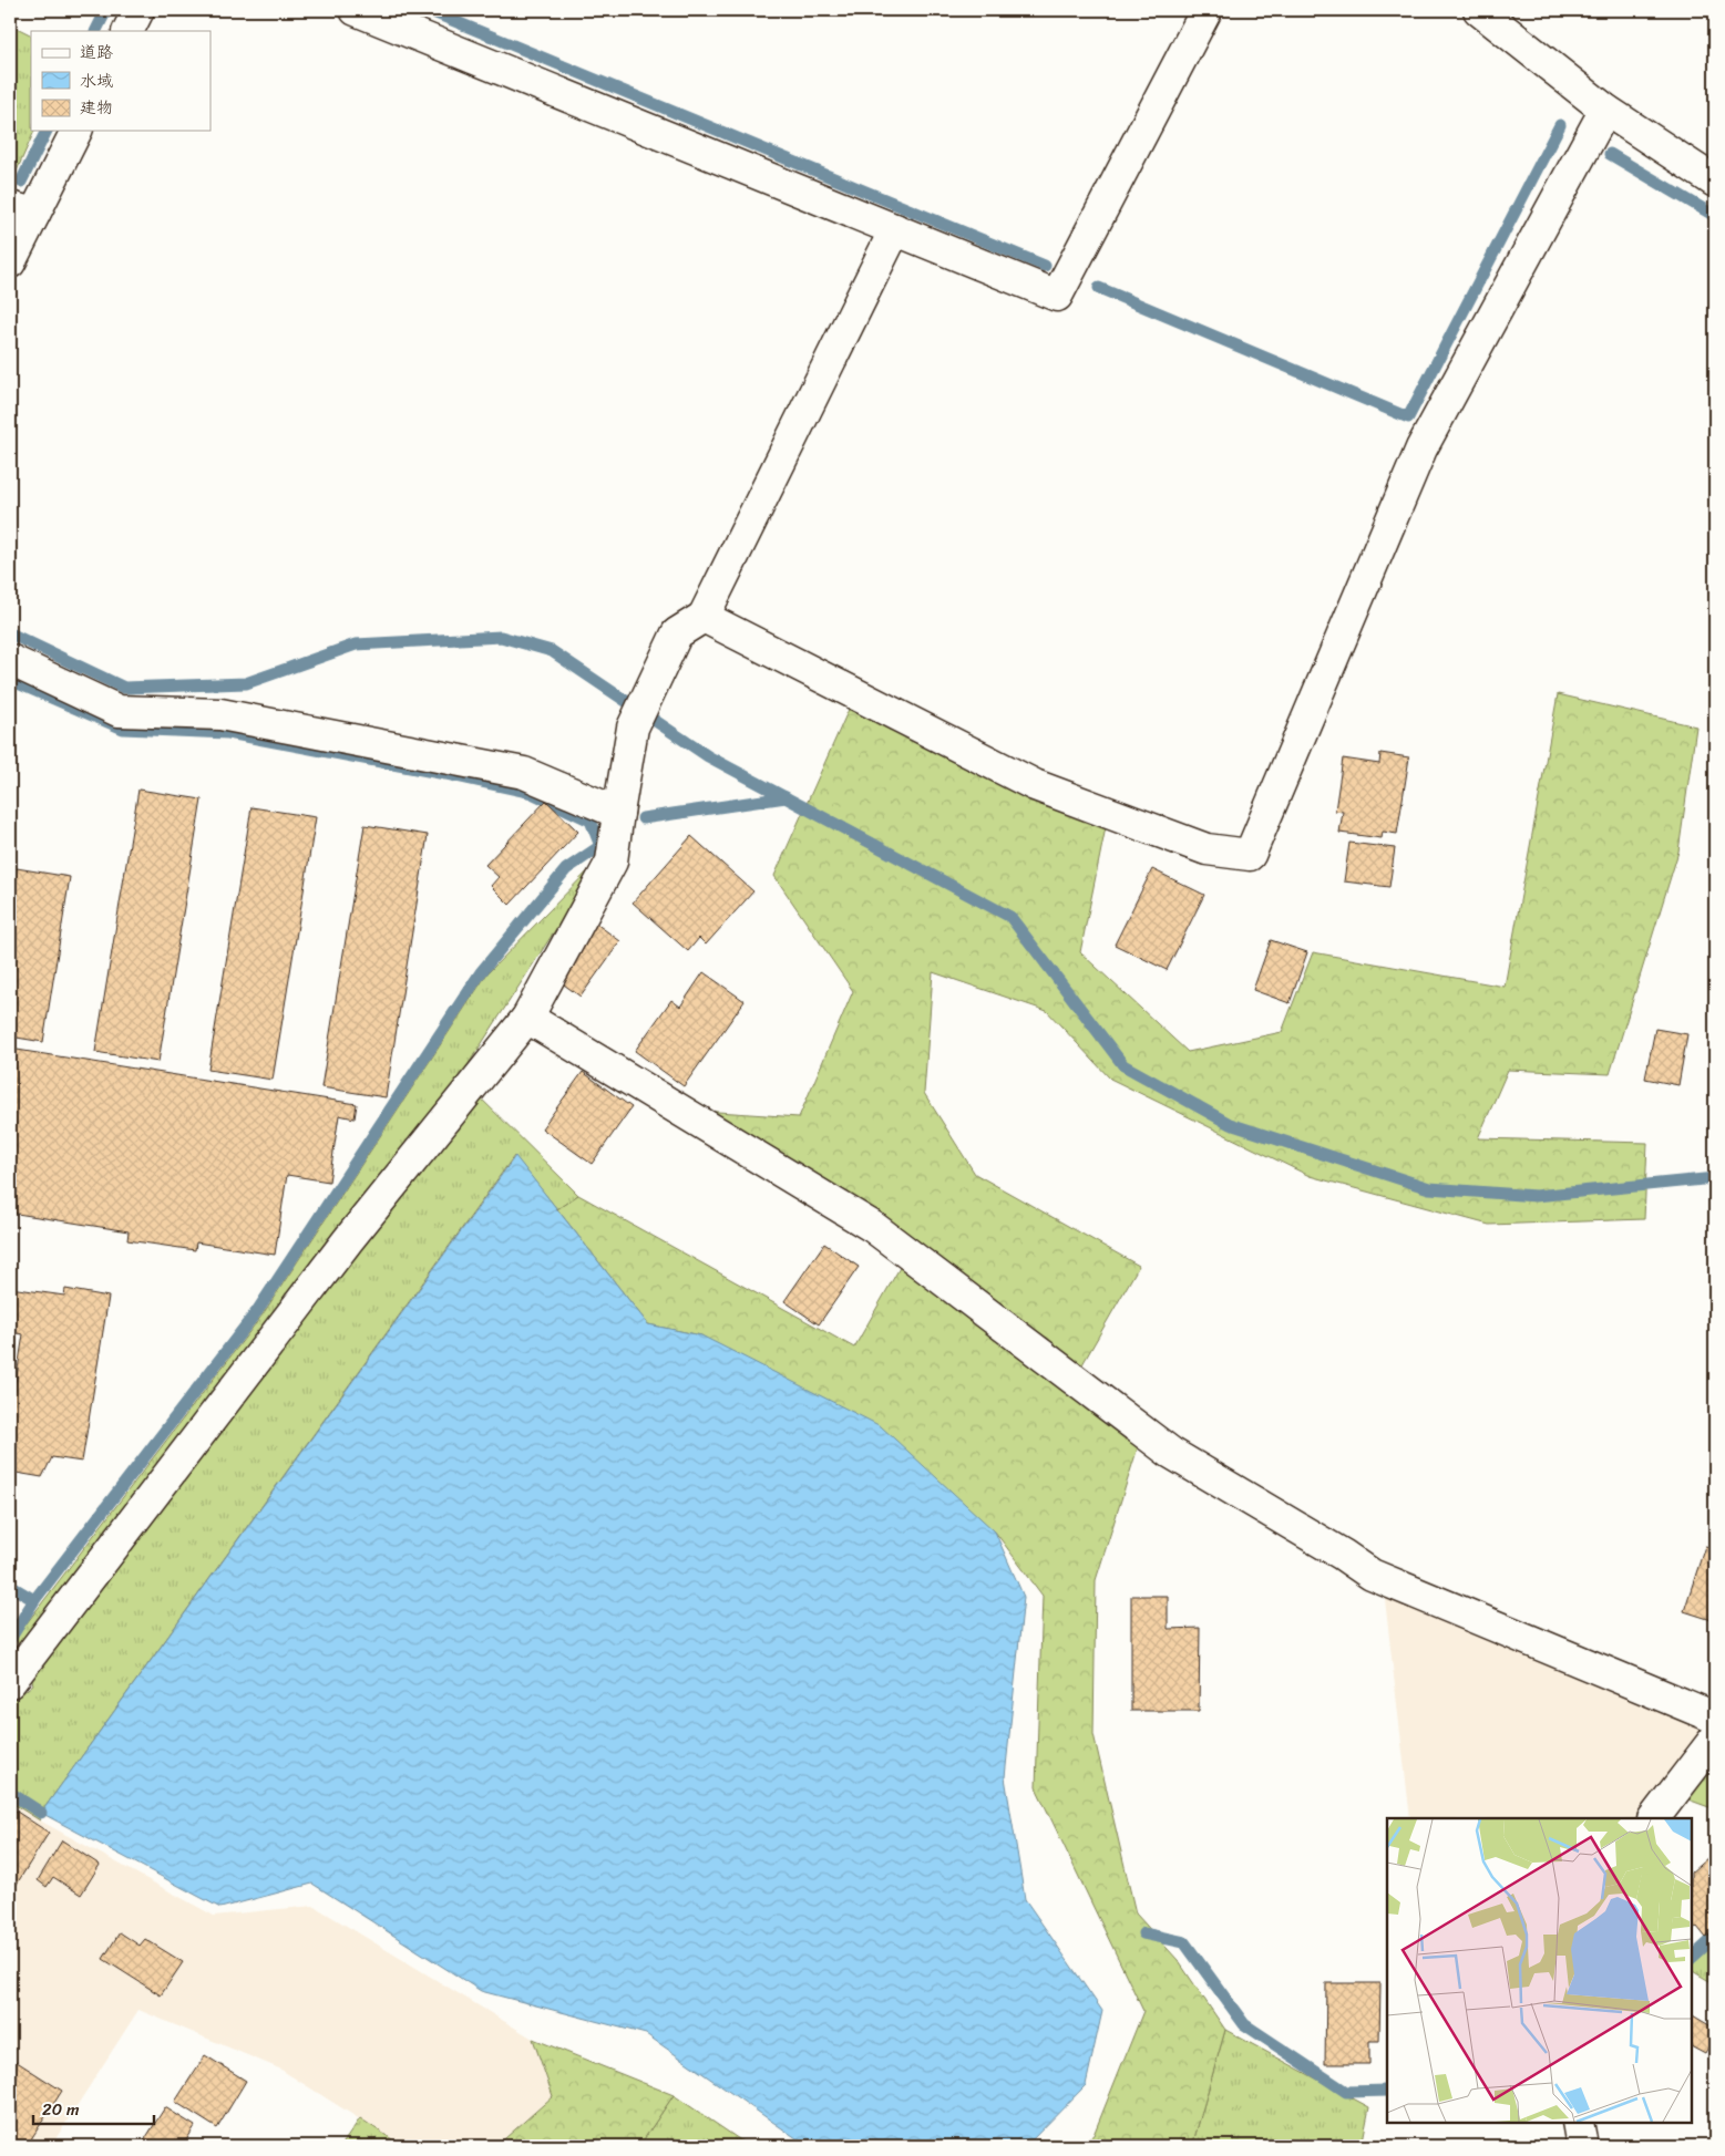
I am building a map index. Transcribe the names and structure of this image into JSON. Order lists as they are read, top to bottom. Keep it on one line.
{"legend":["道路","水域","建物"],"scale_bar":"20 m"}
